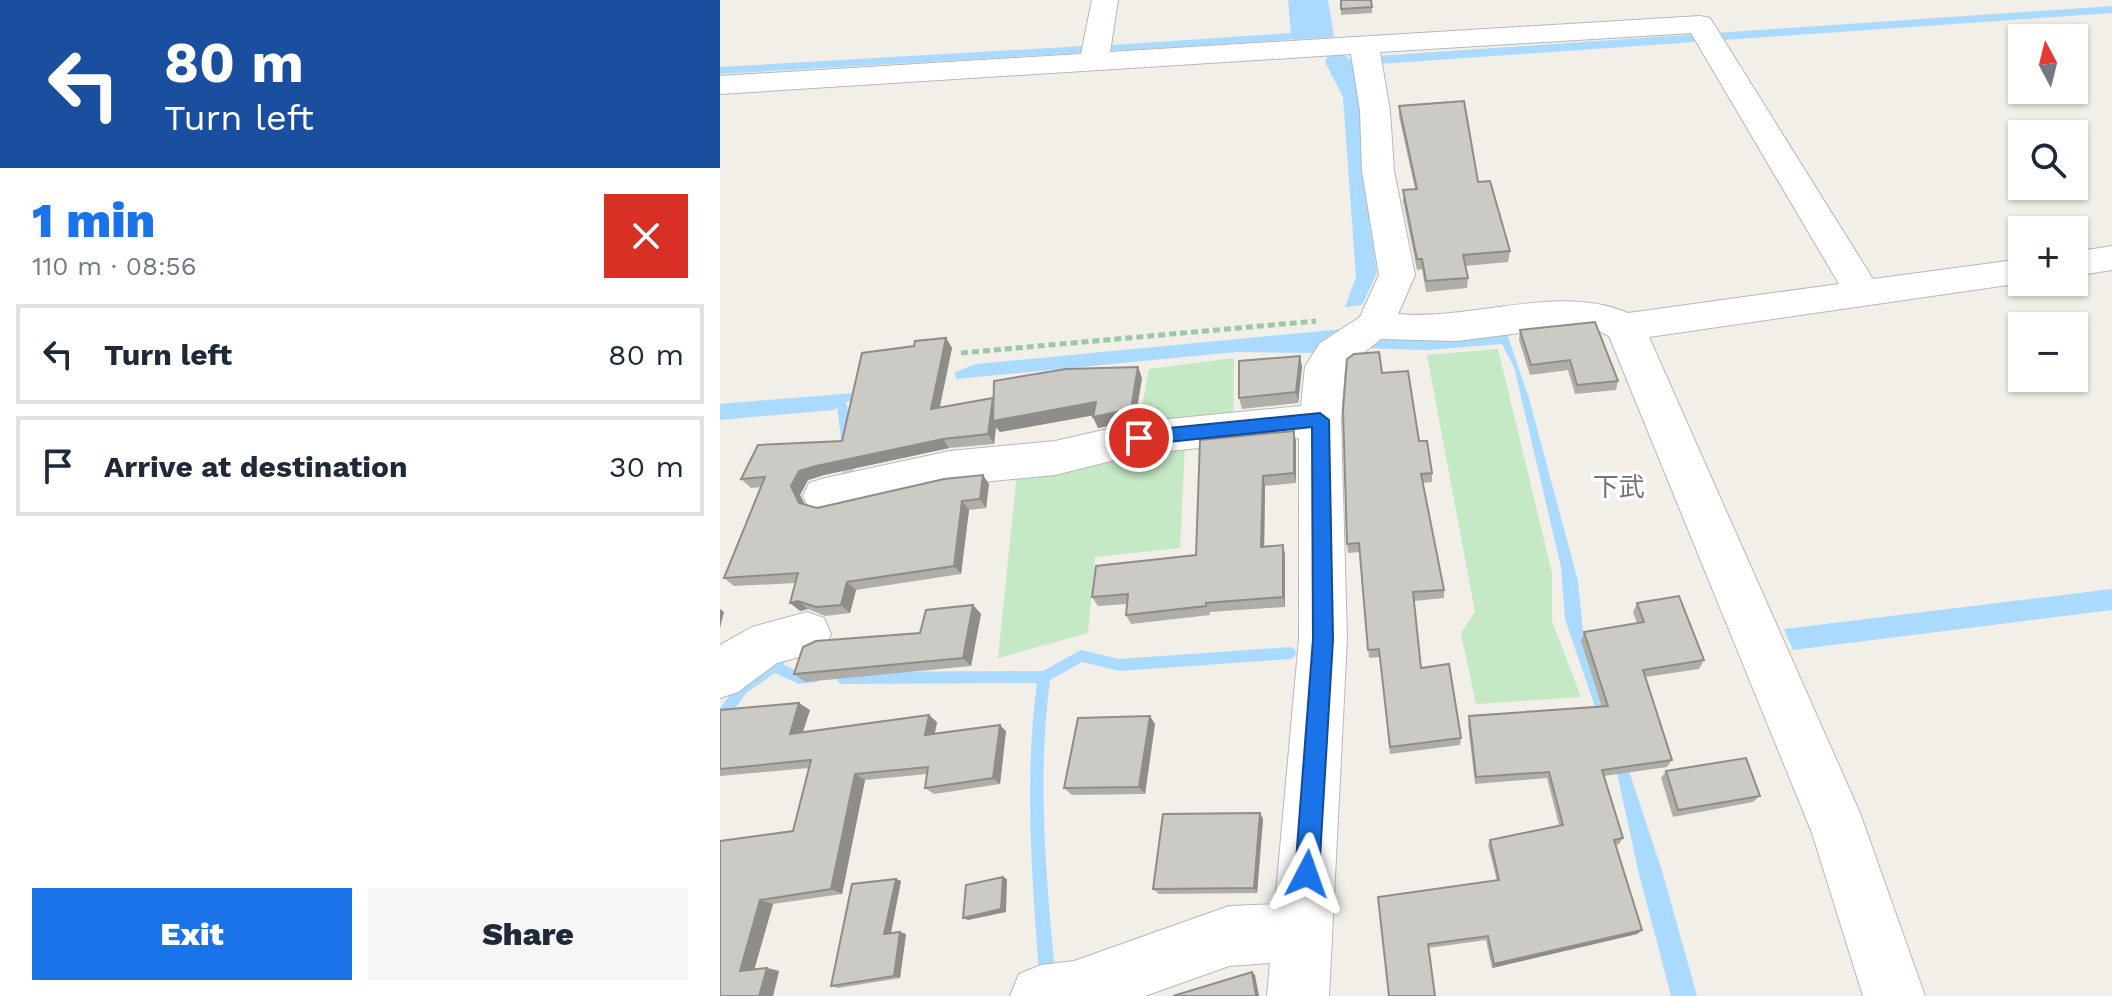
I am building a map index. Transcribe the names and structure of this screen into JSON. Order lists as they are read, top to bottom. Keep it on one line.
{"districts":["下武"],"north":"top","page":{"turn":["80 m","Turn left"],"map_buttons":["+","−"],"heading":["1 min","110 m · 08:56"],"list":[{"name":"Turn left","value":"80 m"},{"name":"Arrive at destination","value":"30 m"}],"buttons":["Exit","Share"]}}
